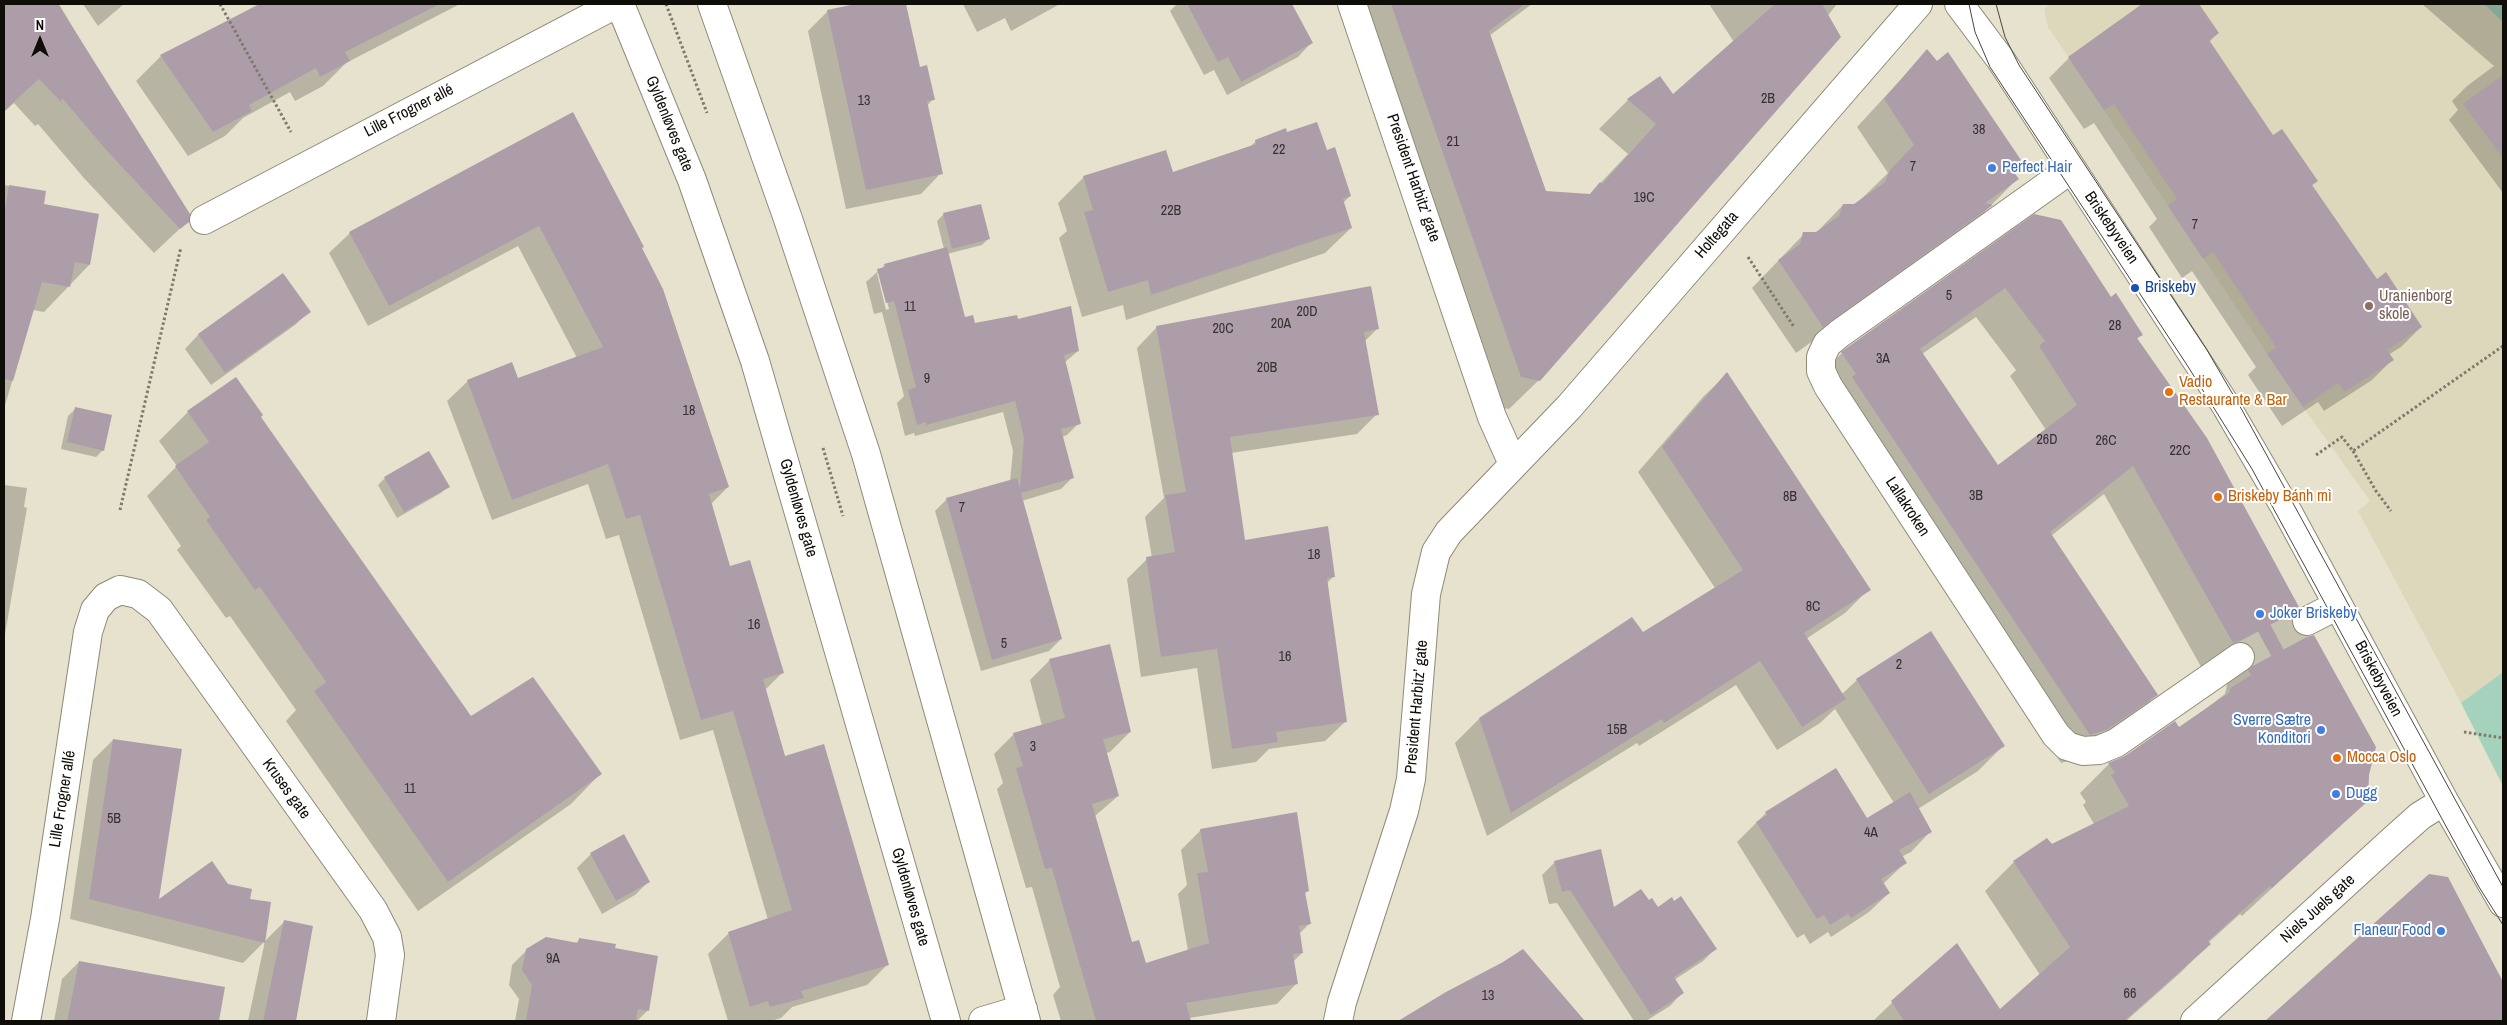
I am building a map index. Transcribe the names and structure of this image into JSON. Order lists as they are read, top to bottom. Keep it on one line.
{"streets":{"street":["Lille Frogner allé","Gyldenløves gate","President Harbitz’ gate","Briskebyveien","Holtegata","Lallakroken","Kruses gate","Niels Juels gate"]},"crossings":[["Lille Frogner allé","Kruses gate"],["President Harbitz’ gate","Holtegata"],["Briskebyveien","Lallakroken"],["Briskebyveien","Niels Juels gate"]],"places":["Perfect Hair","Briskeby","Uranienborg skole","Vadio Restaurante & Bar","Briskeby Bánh mì","Joker Briskeby","Sverre Sætre Konditori","Mocca Oslo","Dugg","Flaneur Food"],"house_numbers":["2B","13","38","21","22","7","19C","22B","7","5","11","20D","20A","28","20C","3A","20B","9","18","26D","26C","22C","3B","8B","7","18","8C","16","5","16","2","15B","3","11","5B","4A","9A","66","13"],"north":"top"}
